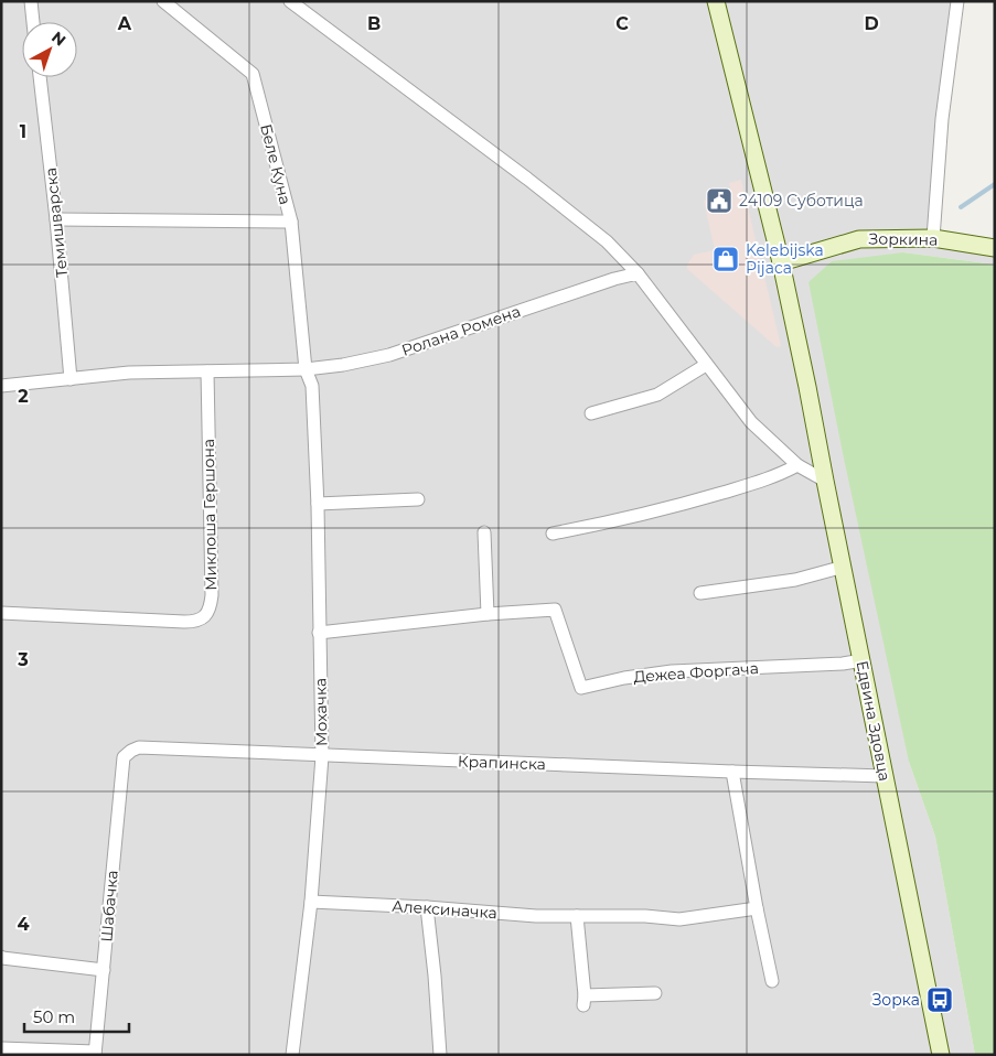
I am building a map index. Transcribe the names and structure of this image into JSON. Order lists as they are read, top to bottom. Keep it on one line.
{"streets":{"main road":["Зоркина","Едвина Здовца"],"street":["Беле Куна","Темишварска","Ролана Ромена","Миклоша Гершона","Дежеа Форгача","Мохачка","Крапинска","Шабачка","Алексиначка"]},"crossings":[["Беле Куна","Ролана Ромена"],["Беле Куна","Мохачка"],["Темишварска","Ролана Ромена"],["Зоркина","Едвина Здовца"],["Ролана Ромена","Миклоша Гершона"],["Ролана Ромена","Мохачка"],["Дежеа Форгача","Мохачка"],["Дежеа Форгача","Едвина Здовца"],["Мохачка","Крапинска"],["Мохачка","Алексиначка"],["Едвина Здовца","Крапинска"],["Крапинска","Шабачка"]],"places":{"public building":["24109 Суботица"],"shop":["Kelebijska Pijaca"],"bus stop":["Зорка"]},"scale_bar":"50 m","north":"top right","grid":{"columns":["A","B","C","D"],"rows":["1","2","3","4"]}}
